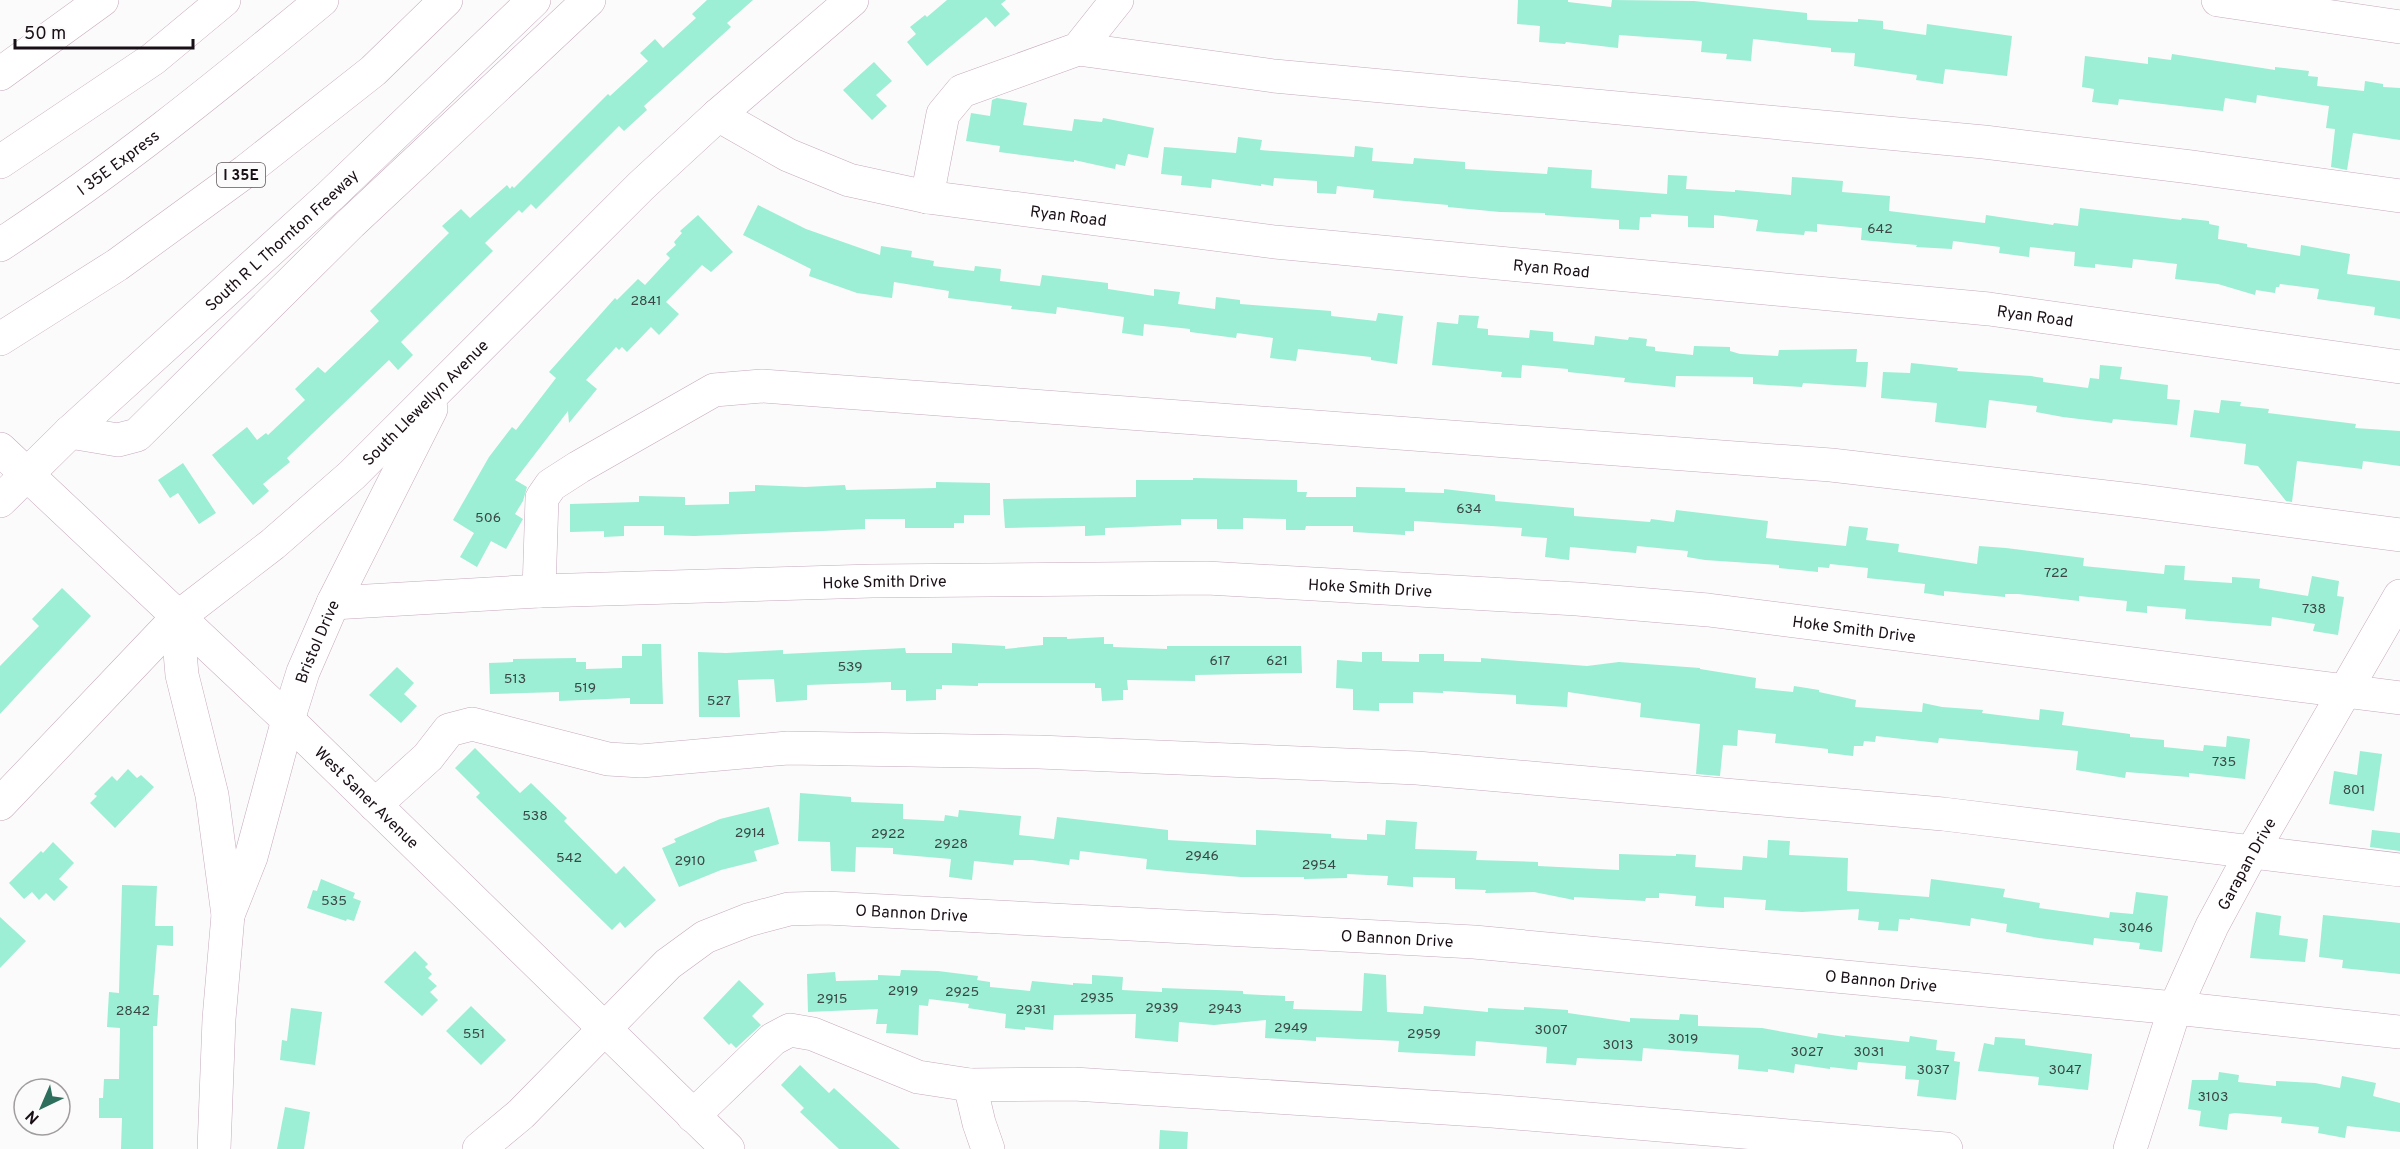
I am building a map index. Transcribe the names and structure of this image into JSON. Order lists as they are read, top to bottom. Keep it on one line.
{"streets":{"main road":["I 35E Express","I 35E","Ryan Road","South R L Thornton Freeway","South Llewellyn Avenue","Hoke Smith Drive","Bristol Drive","West Saner Avenue","Garapan Drive","O Bannon Drive"]},"crossings":[["Ryan Road","South Llewellyn Avenue"],["South R L Thornton Freeway","West Saner Avenue"],["South Llewellyn Avenue","Bristol Drive"],["South Llewellyn Avenue","West Saner Avenue"],["Hoke Smith Drive","Bristol Drive"],["Hoke Smith Drive","Garapan Drive"],["Bristol Drive","West Saner Avenue"],["West Saner Avenue","O Bannon Drive"],["Garapan Drive","O Bannon Drive"]],"house_numbers":["642","2841","634","506","722","738","617","621","539","513","519","527","735","801","538","2914","2922","2928","2946","542","2910","2954","535","3046","2919","2925","2935","2915","2939","2943","2931","2842","2949","3007","551","2959","3019","3013","3027","3031","3037","3047","3103"],"scale_bar":"50 m","north":"bottom left"}
